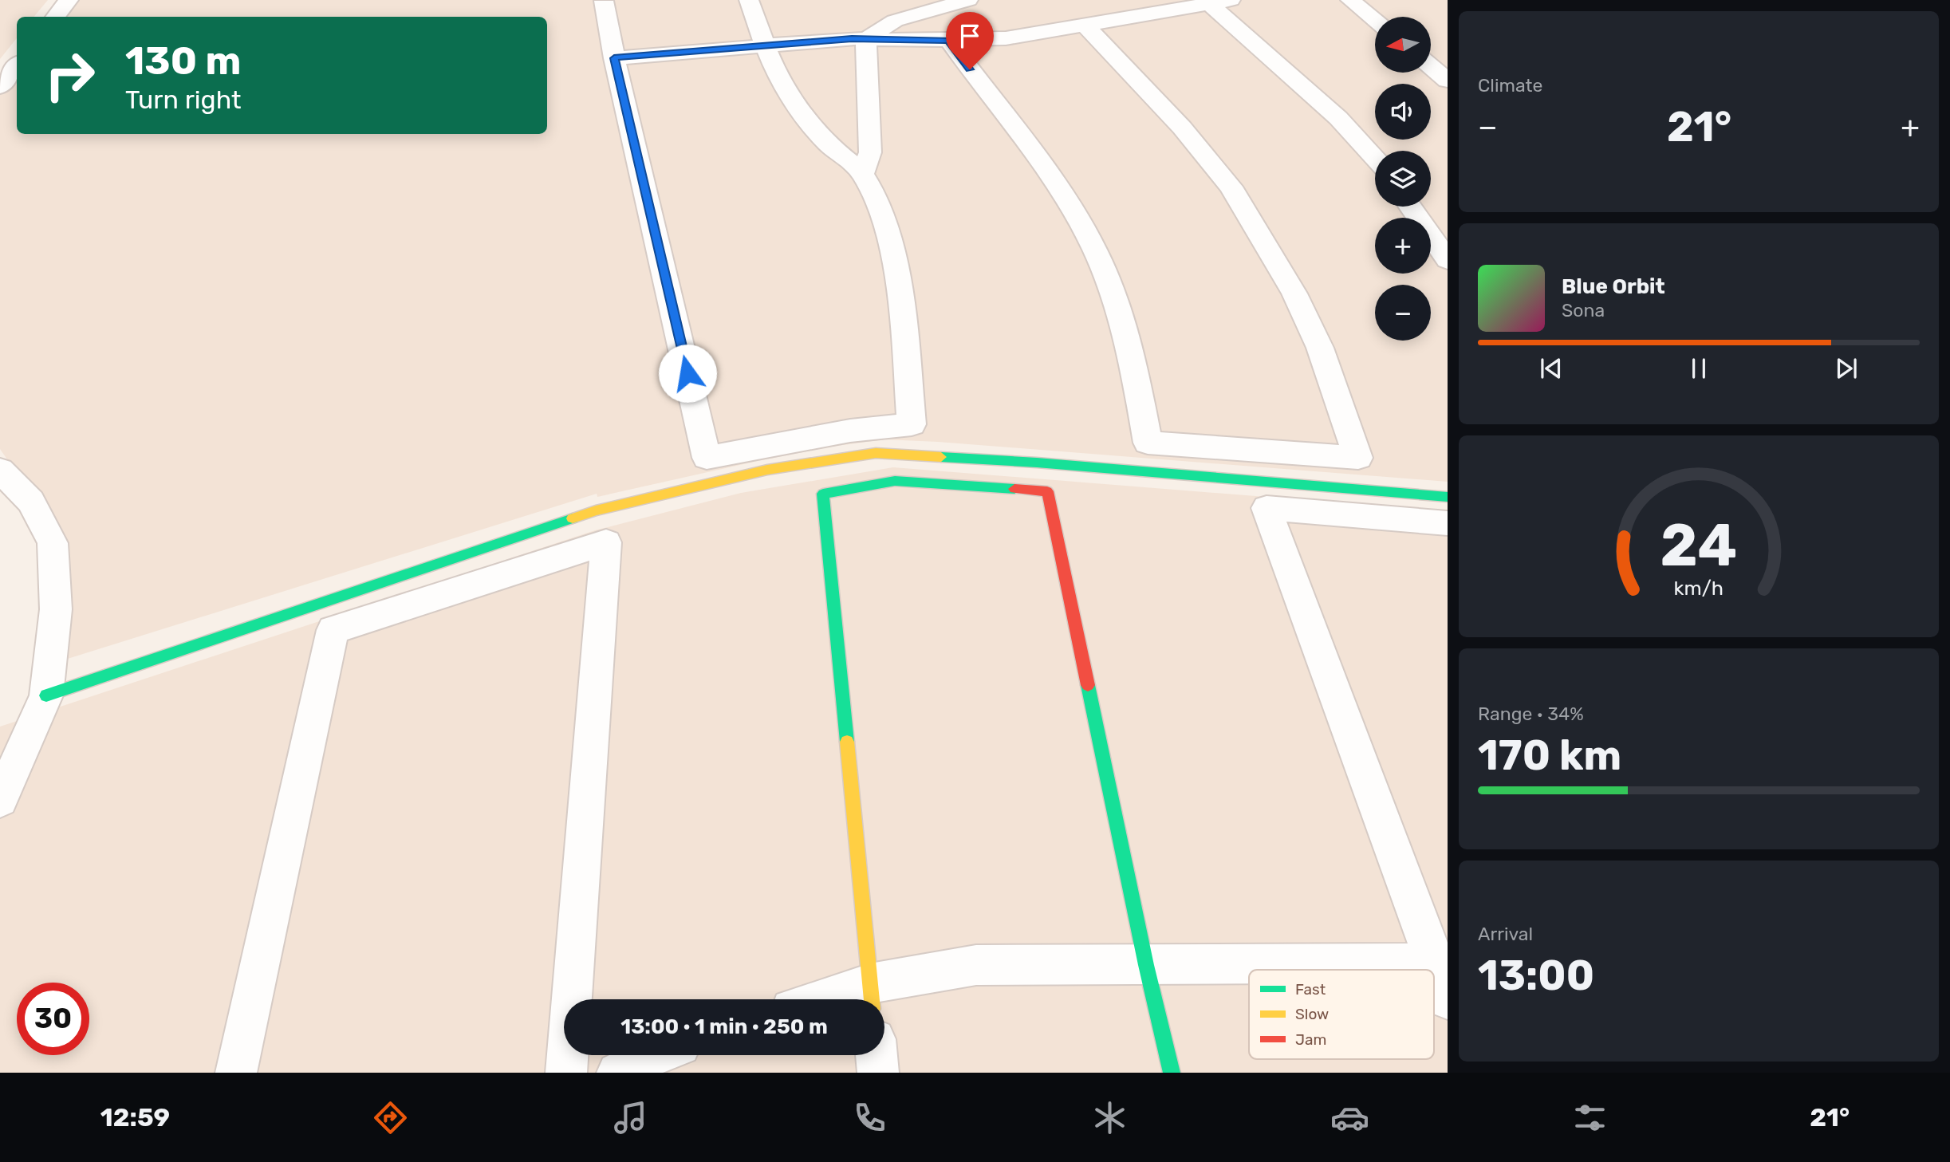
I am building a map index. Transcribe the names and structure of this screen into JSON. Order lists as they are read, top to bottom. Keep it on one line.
{"legend":["Fast","Slow","Jam"],"north":"left","page":{"tile":["Climate",["Range · 34%","170 km"],["Arrival","13:00"]],"map_buttons":["+","−"],"turn":["130 m","Turn right"],"heat":["−","21°","+"],"song":["Blue Orbit","Sona"],"limit":"30","trip":"13:00 · 1 min · 250 m","tabs":["12:59","21°"],"gauge":["24","km/h"]}}
